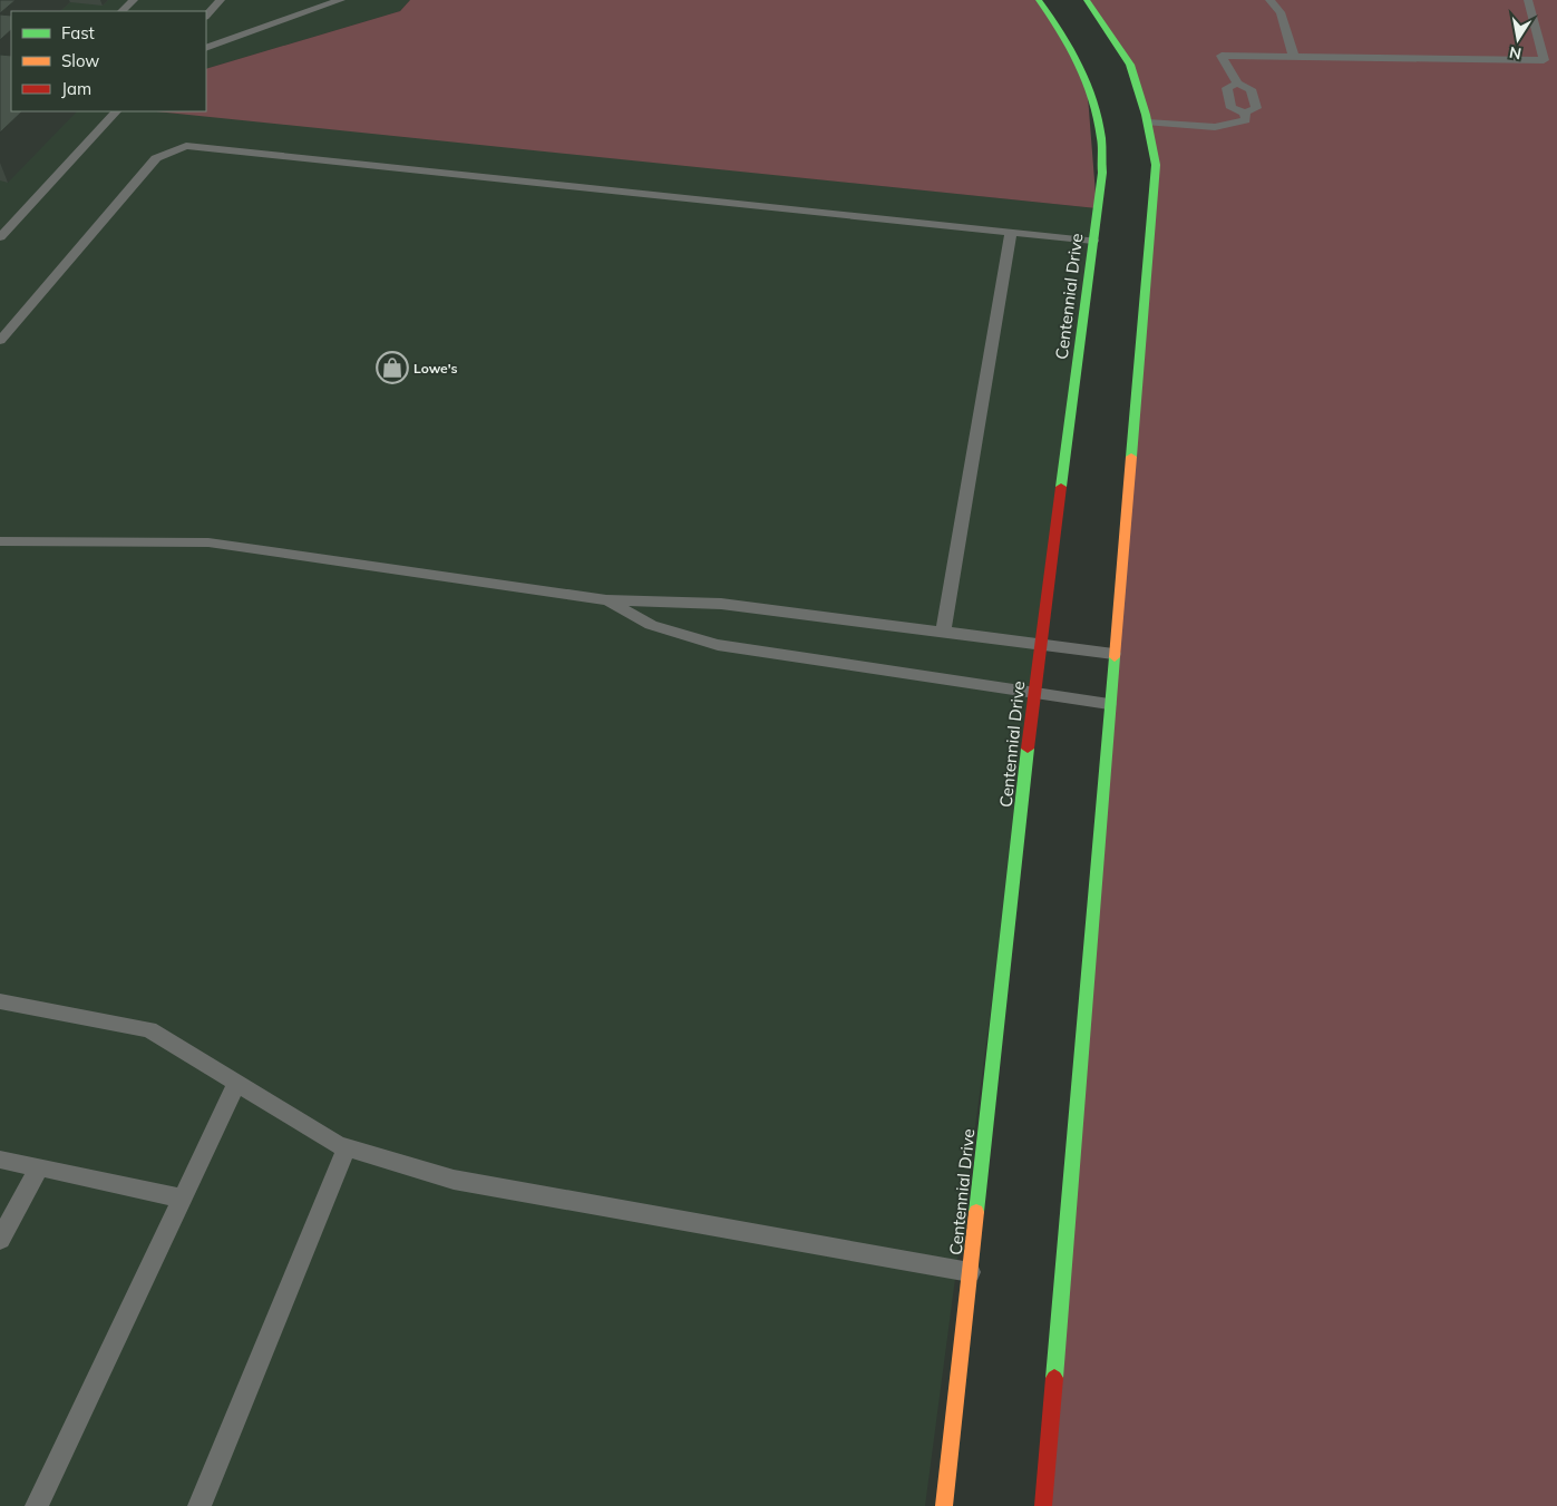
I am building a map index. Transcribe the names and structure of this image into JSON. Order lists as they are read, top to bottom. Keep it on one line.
{"streets":{"street":["Centennial Drive"]},"places":{"shop":["Lowe's"]},"legend":["Fast","Slow","Jam"],"north":"bottom"}
